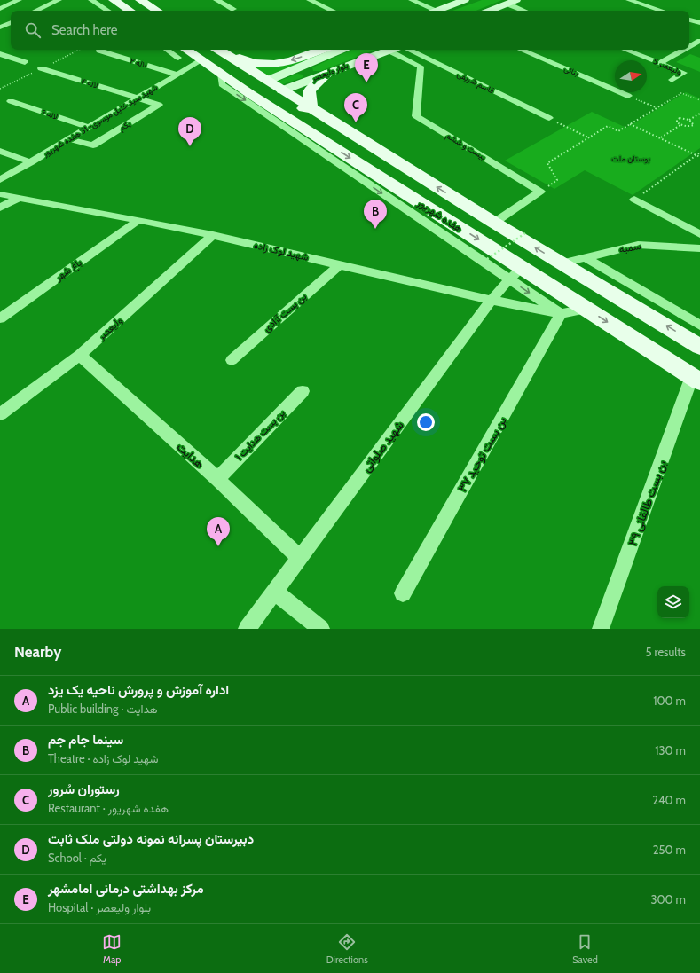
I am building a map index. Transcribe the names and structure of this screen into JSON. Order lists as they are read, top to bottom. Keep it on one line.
{"streets":{"main road":["بلوار ولیعصر","هفده شهریور"],"street":["لاله ۲","ولیعصر 5","بنائی","قاسم شریفی","لاله ۴","لاله ۶","شهید سید خلیل موسوی- 31 هفده شهریور","یکم","بیست و ششم","سمیه","شهید لوک زاده","باغ شهر","بن بست آزادی","ولیعصر","بن بست هدایت ۱","شهید صلواتی","بن بست توحید ۳۷","هدایت","بن‌ بست طالقانی ۳۹"]},"crossings":[["لاله ۲","شهید سید خلیل موسوی- 31 هفده شهریور"],["لاله ۴","شهید سید خلیل موسوی- 31 هفده شهریور"],["لاله ۴","یکم"],["لاله ۶","شهید سید خلیل موسوی- 31 هفده شهریور"],["شهید سید خلیل موسوی- 31 هفده شهریور","یکم"],["شهید سید خلیل موسوی- 31 هفده شهریور","هفده شهریور"],["هفده شهریور","شهید صلواتی"],["هفده شهریور","بن‌ بست طالقانی ۳۹"],["شهید لوک زاده","باغ شهر"],["شهید لوک زاده","بن بست آزادی"],["شهید لوک زاده","ولیعصر"],["شهید لوک زاده","شهید صلواتی"],["شهید لوک زاده","بن بست توحید ۳۷"],["ولیعصر","هدایت"],["بن بست هدایت ۱","هدایت"],["شهید صلواتی","هدایت"]],"parks":["بوستان ملت"],"north":"right","page":{"search":"Search here","pins":["E","C","D","B","A"],"heading":["Nearby","5 results"],"list":[{"mark":"A","name":"اداره آموزش و پرورش ناحیه یک یزد","note":"Public building · هدایت","value":"100 m"},{"mark":"B","name":"سینما جام جم","note":"Theatre · شهید لوک زاده","value":"130 m"},{"mark":"C","name":"رستوران سُرور","note":"Restaurant · هفده شهریور","value":"240 m"},{"mark":"D","name":"دبیرستان پسرانه نمونه دولتی ملک ثابت","note":"School · یکم","value":"250 m"},{"mark":"E","name":"مرکز بهداشتی درمانی امامشهر","note":"Hospital · بلوار ولیعصر","value":"300 m"}],"nav":["Map","Directions","Saved"]}}
